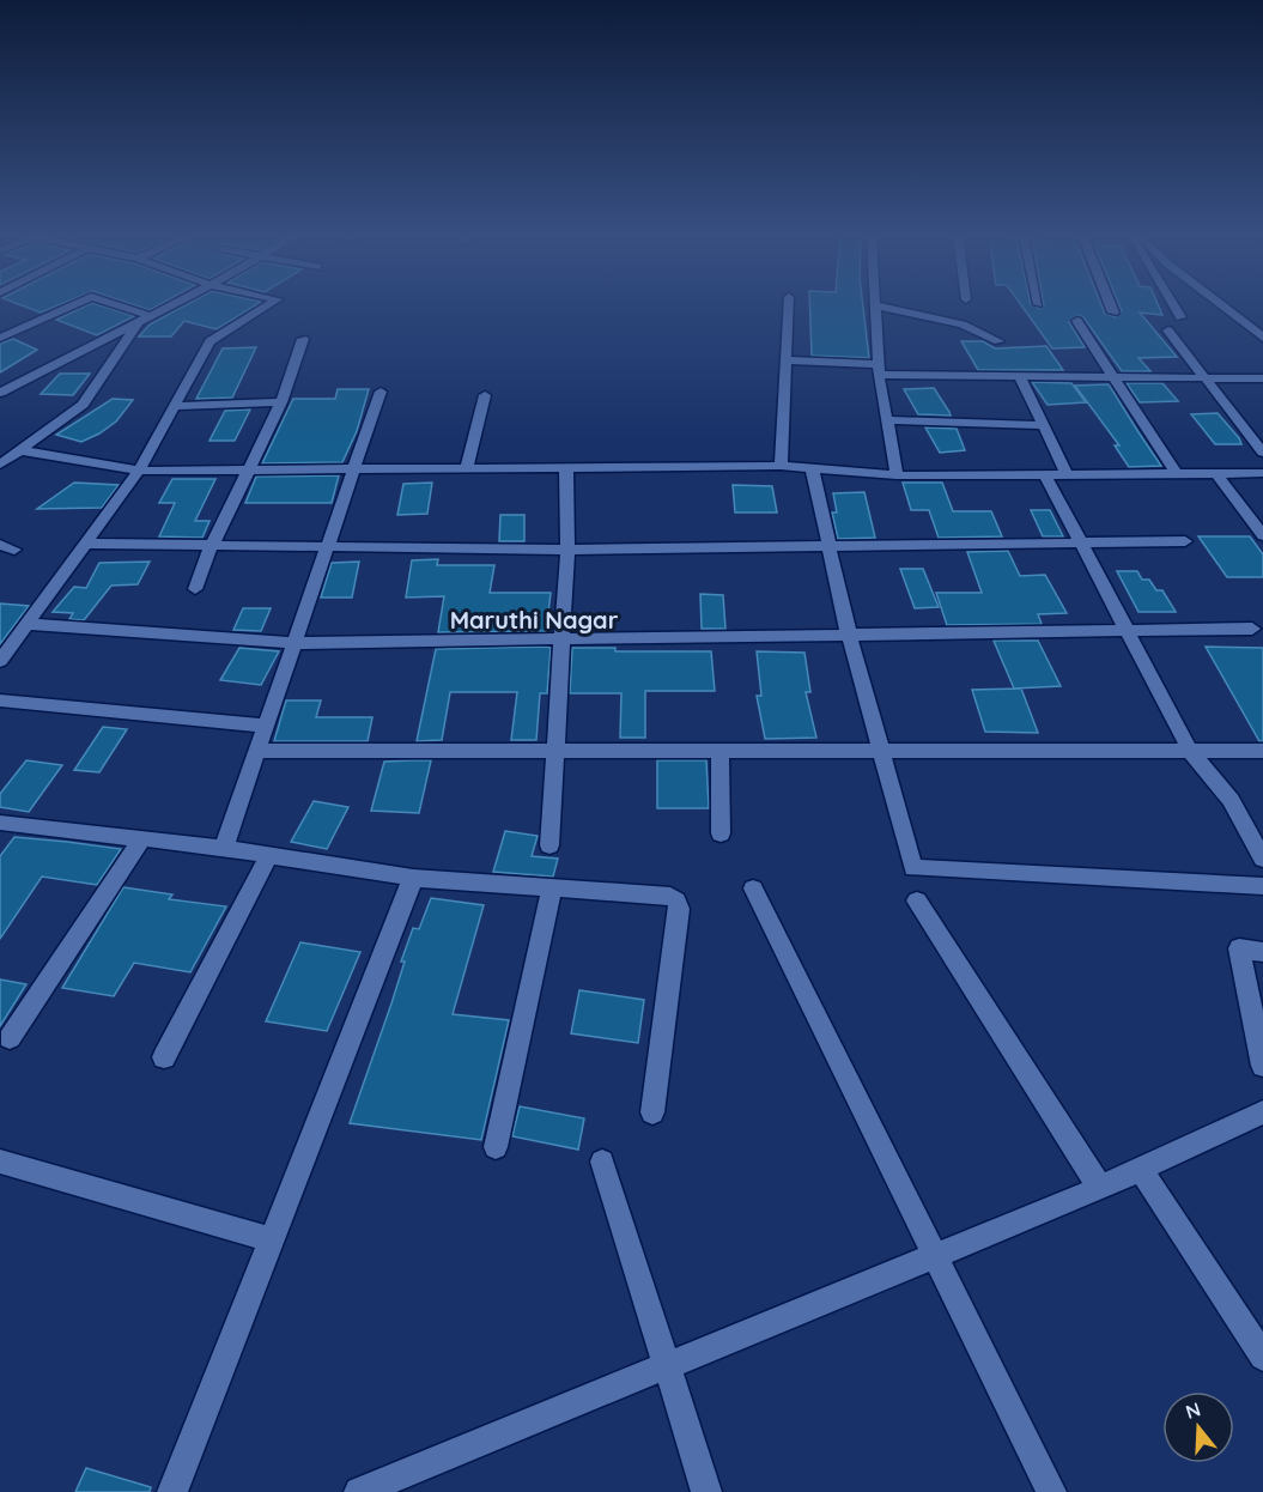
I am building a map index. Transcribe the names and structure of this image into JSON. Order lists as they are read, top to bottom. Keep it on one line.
{"districts":["Maruthi Nagar"],"north":"top"}
